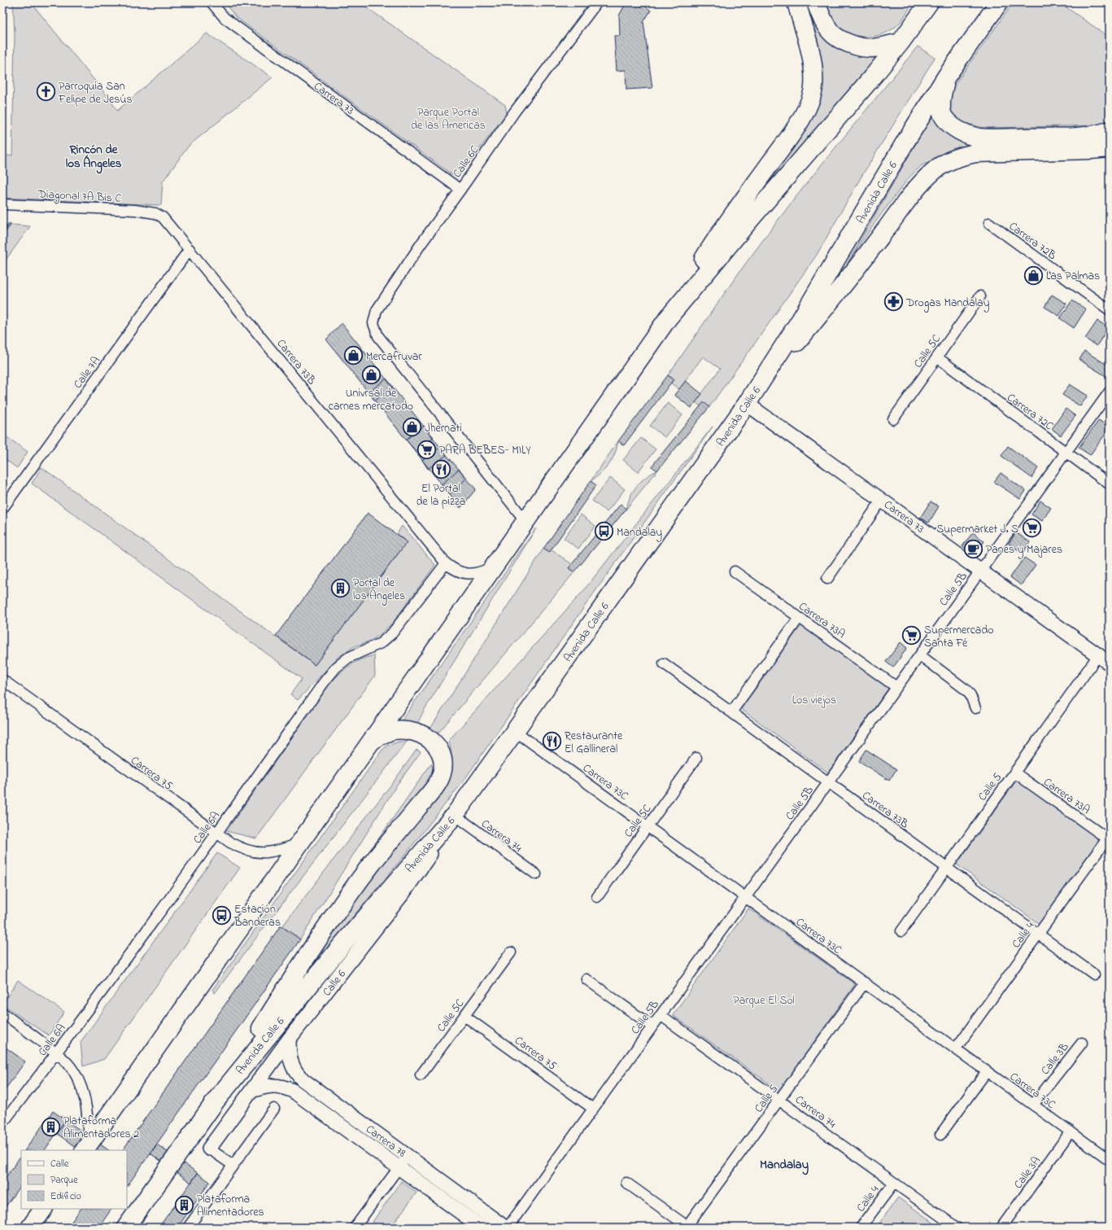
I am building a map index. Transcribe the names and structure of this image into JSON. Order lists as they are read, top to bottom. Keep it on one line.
{"streets":{"highway":["Avenida Calle 6"],"street":["Carrera 73","Calle 6C","Diagonal 7A Bis C","Carrera 72B","Calle 5C","Carrera 73B","Calle 7A","Carrera 72C","Calle 5B","Carrera 73A","Carrera 75","Carrera 73C","Calle 5","Calle 6A","Carrera 74","Calle 4","Calle 6","Calle 3B","Carrera 78","Calle 3A"]},"crossings":[["Carrera 73","Calle 6C"],["Carrera 73","Avenida Calle 6"],["Carrera 73","Calle 5B"],["Carrera 73","Calle 5"],["Avenida Calle 6","Carrera 73C"],["Avenida Calle 6","Carrera 74"],["Avenida Calle 6","Calle 6"],["Diagonal 7A Bis C","Carrera 73B"],["Calle 5C","Carrera 72C"],["Calle 5C","Carrera 75"],["Calle 5C","Carrera 73C"],["Carrera 73B","Calle 7A"],["Carrera 73B","Calle 5B"],["Carrera 73B","Calle 5"],["Carrera 73B","Calle 6A"],["Carrera 73B","Calle 4"],["Carrera 72C","Calle 5B"],["Calle 5B","Carrera 73A"],["Calle 5B","Carrera 75"],["Calle 5B","Carrera 73C"],["Calle 5B","Carrera 74"],["Calle 5B","Carrera 78"],["Carrera 73A","Calle 5"],["Carrera 73A","Calle 4"],["Carrera 75","Calle 6A"],["Carrera 73C","Calle 5"],["Carrera 73C","Calle 4"],["Carrera 73C","Calle 3B"],["Carrera 73C","Calle 3A"],["Calle 5","Carrera 74"],["Carrera 74","Calle 4"],["Carrera 74","Calle 6"],["Calle 6","Carrera 78"]],"districts":["Rincón de los Ángeles","Mandalay"],"parks":["Parque Portal de las Americas","Los viejos","Parque El Sol"],"places":{"church":["Parroquia San Felipe de Jesús"],"shop":["Las Palmas","Mercafruvar","Univrsal de carnes mercatodo","Jhernati"],"pharmacy":["Drogas Mandalay"],"supermarket":["PARA BEBES- MILY","Supermarket J. S","Supermercado Santa Fé"],"restaurant":["El Portal de la pizza","Restaurante El Gallineral"],"bus stop":["Mandalay","Estación Banderas"],"cafe":["Panes y Majares"],"building":["Portal de los Angeles","Plataforma Alimentadores 2","Plataforma Alimentadores"]},"legend":["Calle","Parque","Edificio"]}
